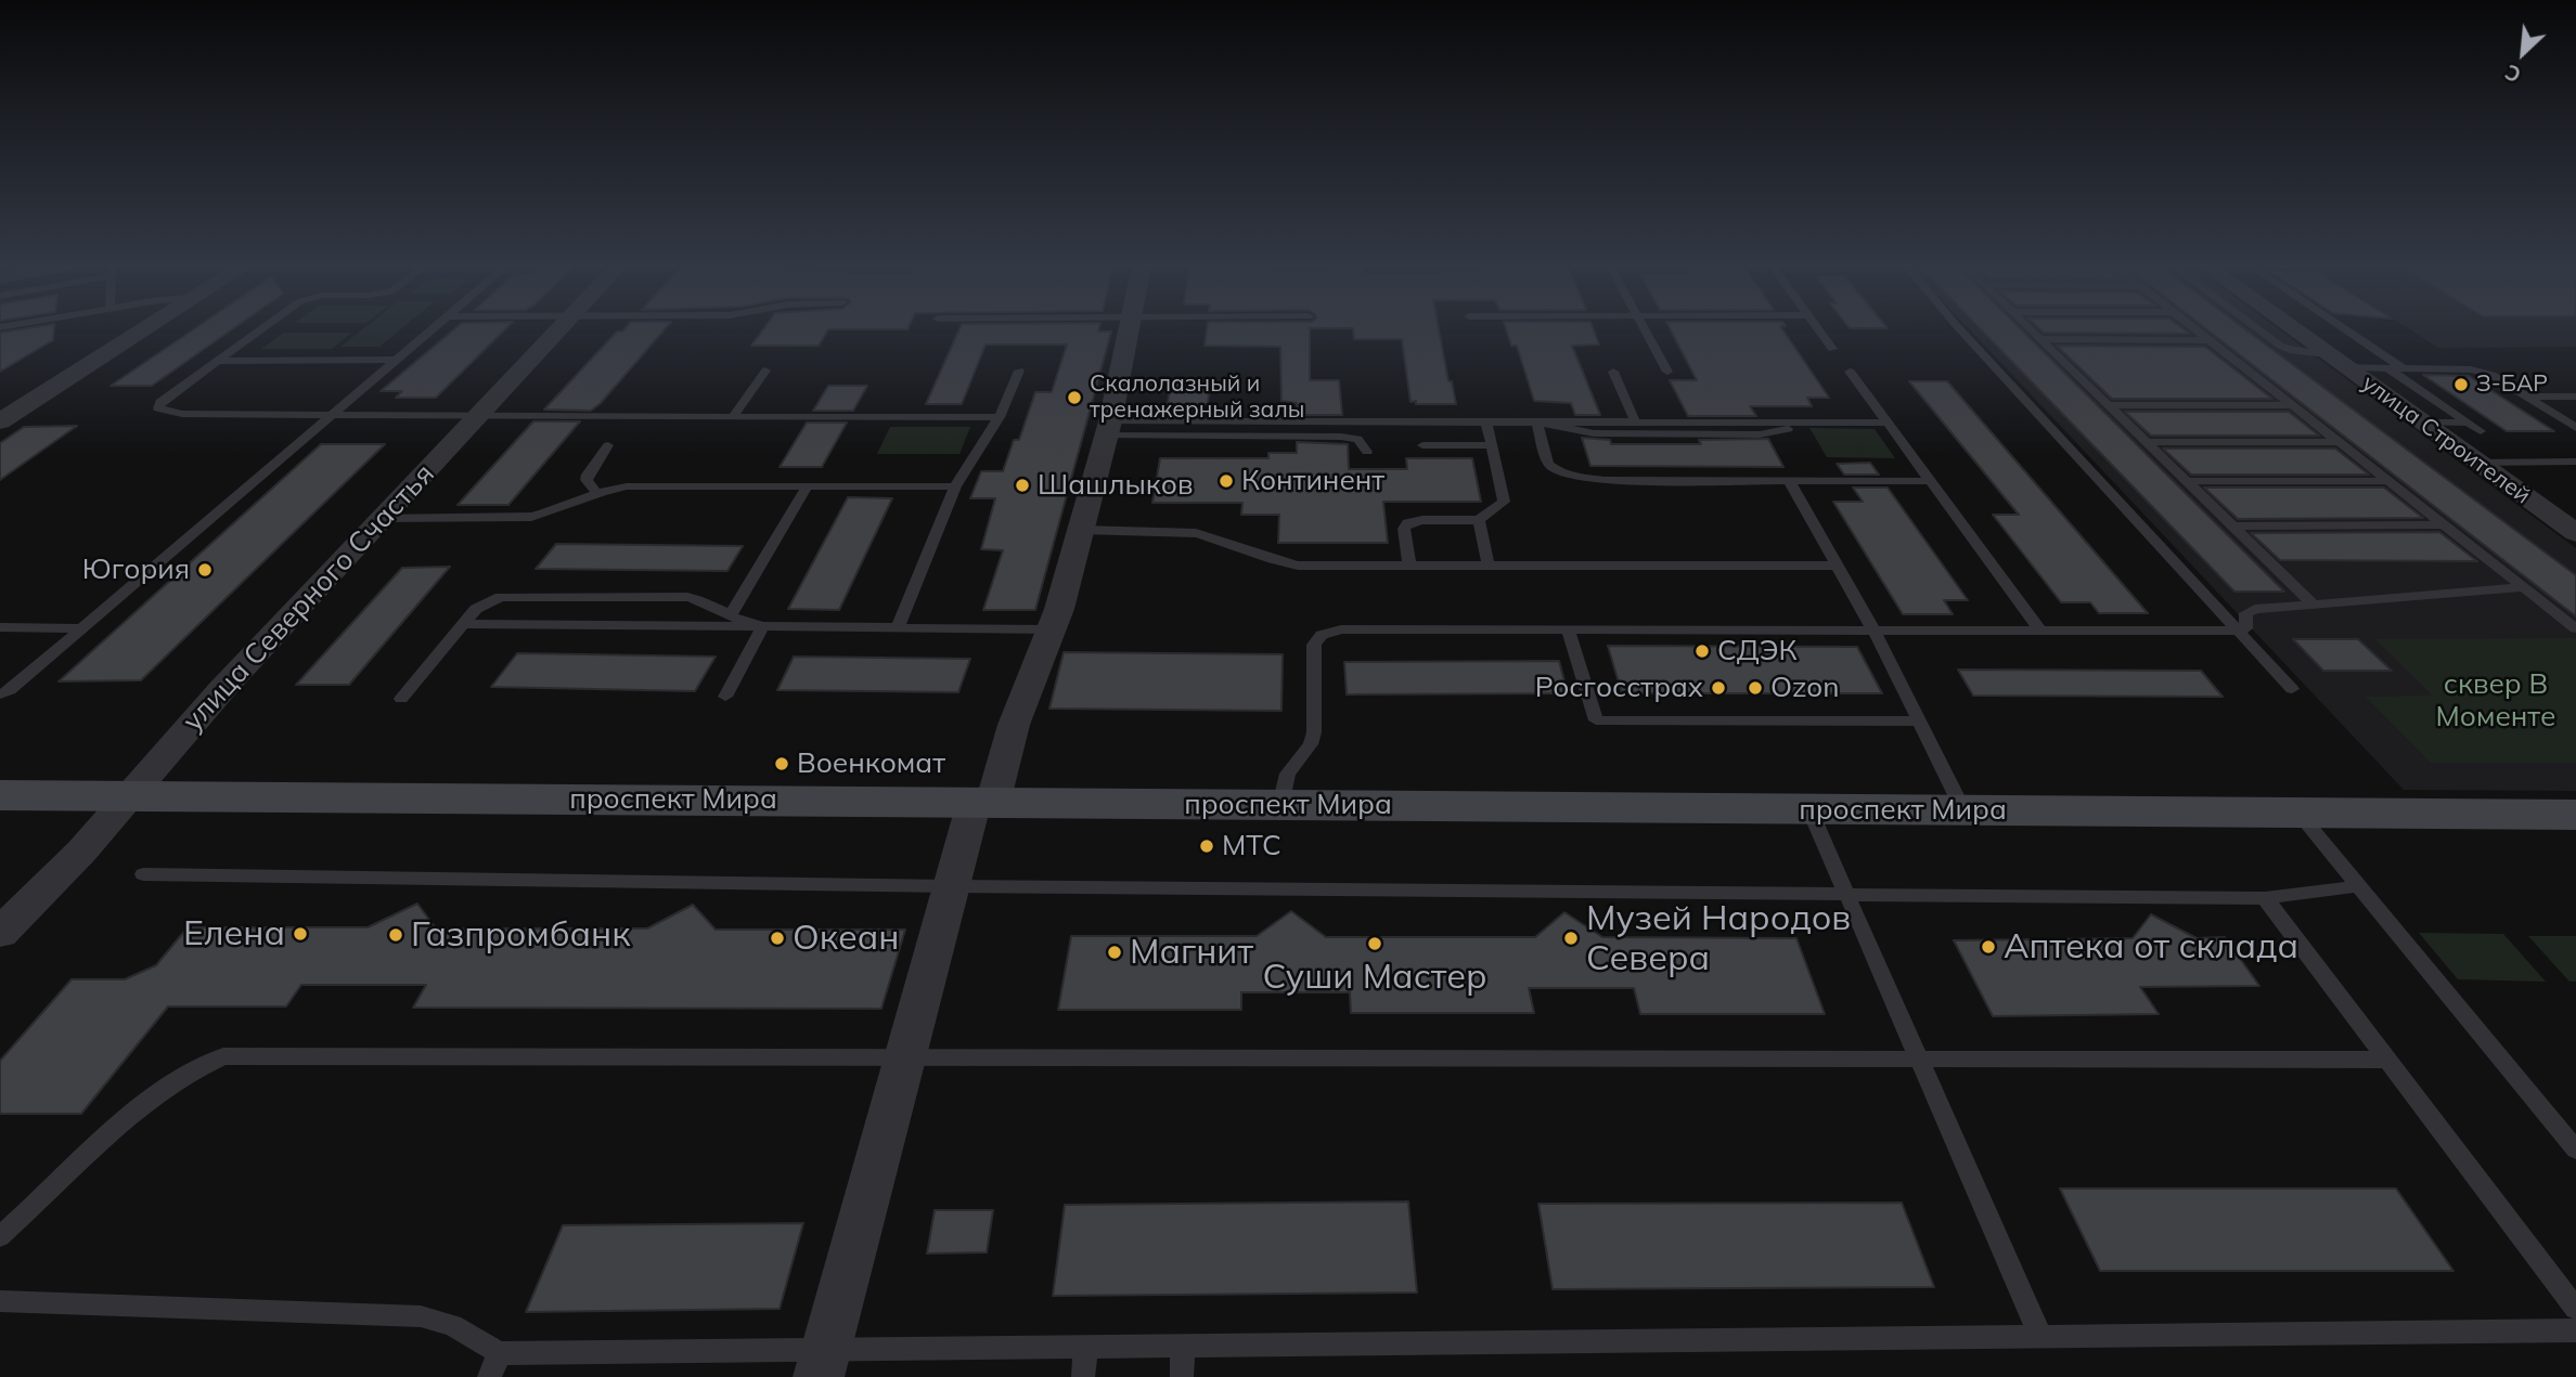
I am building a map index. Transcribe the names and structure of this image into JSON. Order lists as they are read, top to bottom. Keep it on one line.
{"streets":{"main road":["проспект Мира"],"street":["улица Строителей","улица Северного Счастья"]},"crossings":[["улица Северного Счастья","проспект Мира"]],"parks":["сквер В Моменте"],"places":["З-БАР","Скалолазный и тренажерный залы","Континент","Шашлыков","Югория","СДЭК","Росгосстрах","Ozon","Военкомат","МТС","Елена","Газпромбанк","Океан","Музей Народов Севера","Суши Мастер","Аптека от склада","Магнит"],"north":"bottom left"}
